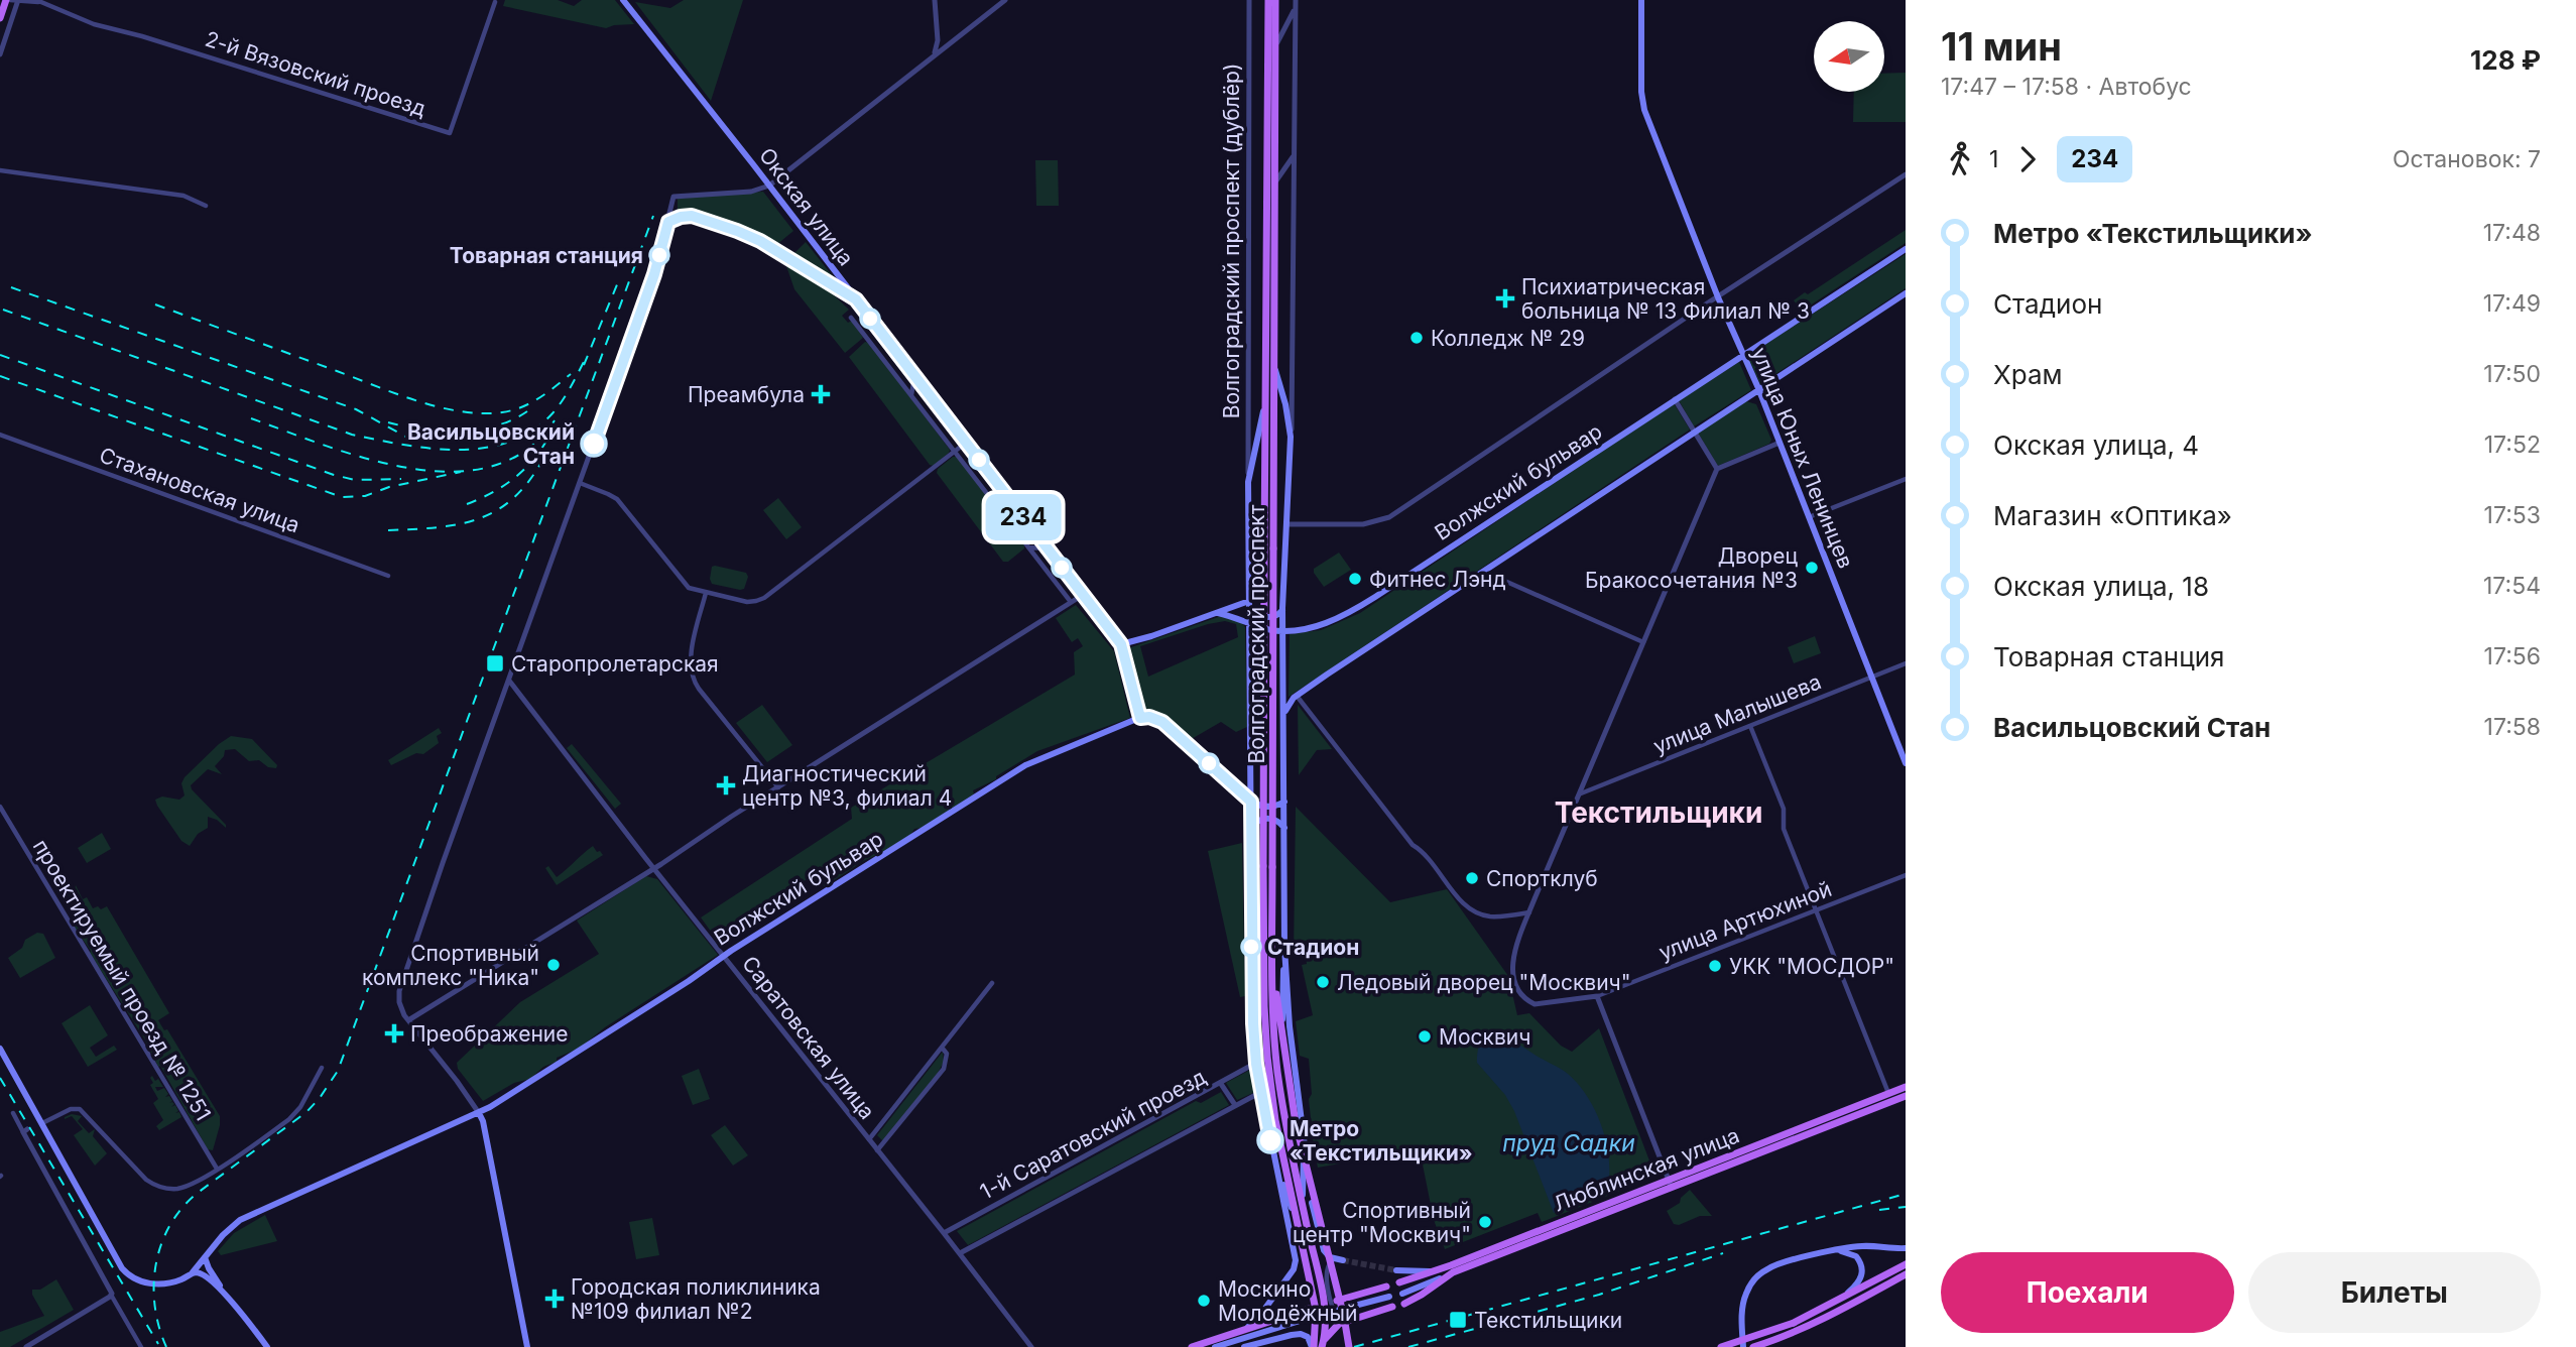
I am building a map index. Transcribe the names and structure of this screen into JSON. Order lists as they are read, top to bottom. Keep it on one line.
{"streets":{"main road":["Окская улица","Волгоградский проспект (дублёр)","улица Юных Ленинцев","Волжский бульвар","Волгоградский проспект","Люблинская улица"],"street":["2-й Вязовский проезд","Стахановская улица","улица Малышева","улица Артюхиной","проектируемый проезд № 1251","Саратовская улица","1-й Саратовский проезд"]},"crossings":[["Окская улица","Волжский бульвар"],["Волгоградский проспект (дублёр)","Волжский бульвар"],["Волгоградский проспект (дублёр)","Волгоградский проспект"],["Волгоградский проспект (дублёр)","1-й Саратовский проезд"],["улица Юных Ленинцев","Волжский бульвар"],["улица Юных Ленинцев","улица Малышева"],["Волжский бульвар","Саратовская улица"],["Саратовская улица","1-й Саратовский проезд"]],"districts":["Текстильщики"],"water":["пруд Садки"],"places":{"other":["Товарная станция","Колледж № 29","Васильцовский Стан","Дворец Бракосочетания №3","Фитнес Лэнд","Спортклуб","Стадион","Спортивный комплекс \"Ника\"","УКК \"МОСДОР\"","Ледовый дворец \"Москвич\"","Москвич","Метро «Текстильщики»","Спортивный центр \"Москвич\"","Москино Молодёжный"],"health":["Психиатрическая больница № 13 Филиал № 3","Преамбула","Диагностический центр №3, филиал 4","Преображение","Городская поликлиника №109 филиал №2"],"transit":["Старопролетарская","Текстильщики"]},"lines":["bus line 234"],"north":"left","page":{"on_map":"234","heading":["11 мин","17:47 – 17:58 · Автобус","128 ₽"],"legs":["1","234","Остановок: 7"],"list":[{"name":"Метро «Текстильщики»","value":"17:48"},{"name":"Стадион","value":"17:49"},{"name":"Храм","value":"17:50"},{"name":"Окская улица, 4","value":"17:52"},{"name":"Магазин «Оптика»","value":"17:53"},{"name":"Окская улица, 18","value":"17:54"},{"name":"Товарная станция","value":"17:56"},{"name":"Васильцовский Стан","value":"17:58"}],"buttons":["Поехали","Билеты"]}}
